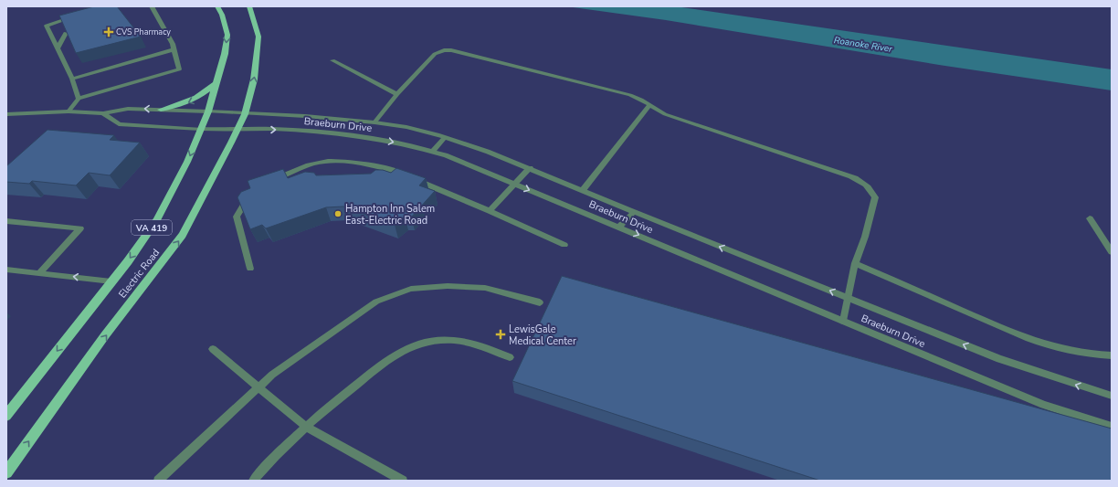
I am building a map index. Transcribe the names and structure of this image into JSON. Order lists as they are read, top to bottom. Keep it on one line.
{"streets":{"main road":["VA 419","Electric Road"],"street":["Braeburn Drive"]},"crossings":[["Braeburn Drive","Electric Road"]],"water":["Roanoke River"],"places":{"health":["CVS Pharmacy","LewisGale Medical Center"],"other":["Hampton Inn Salem East-Electric Road"]}}
